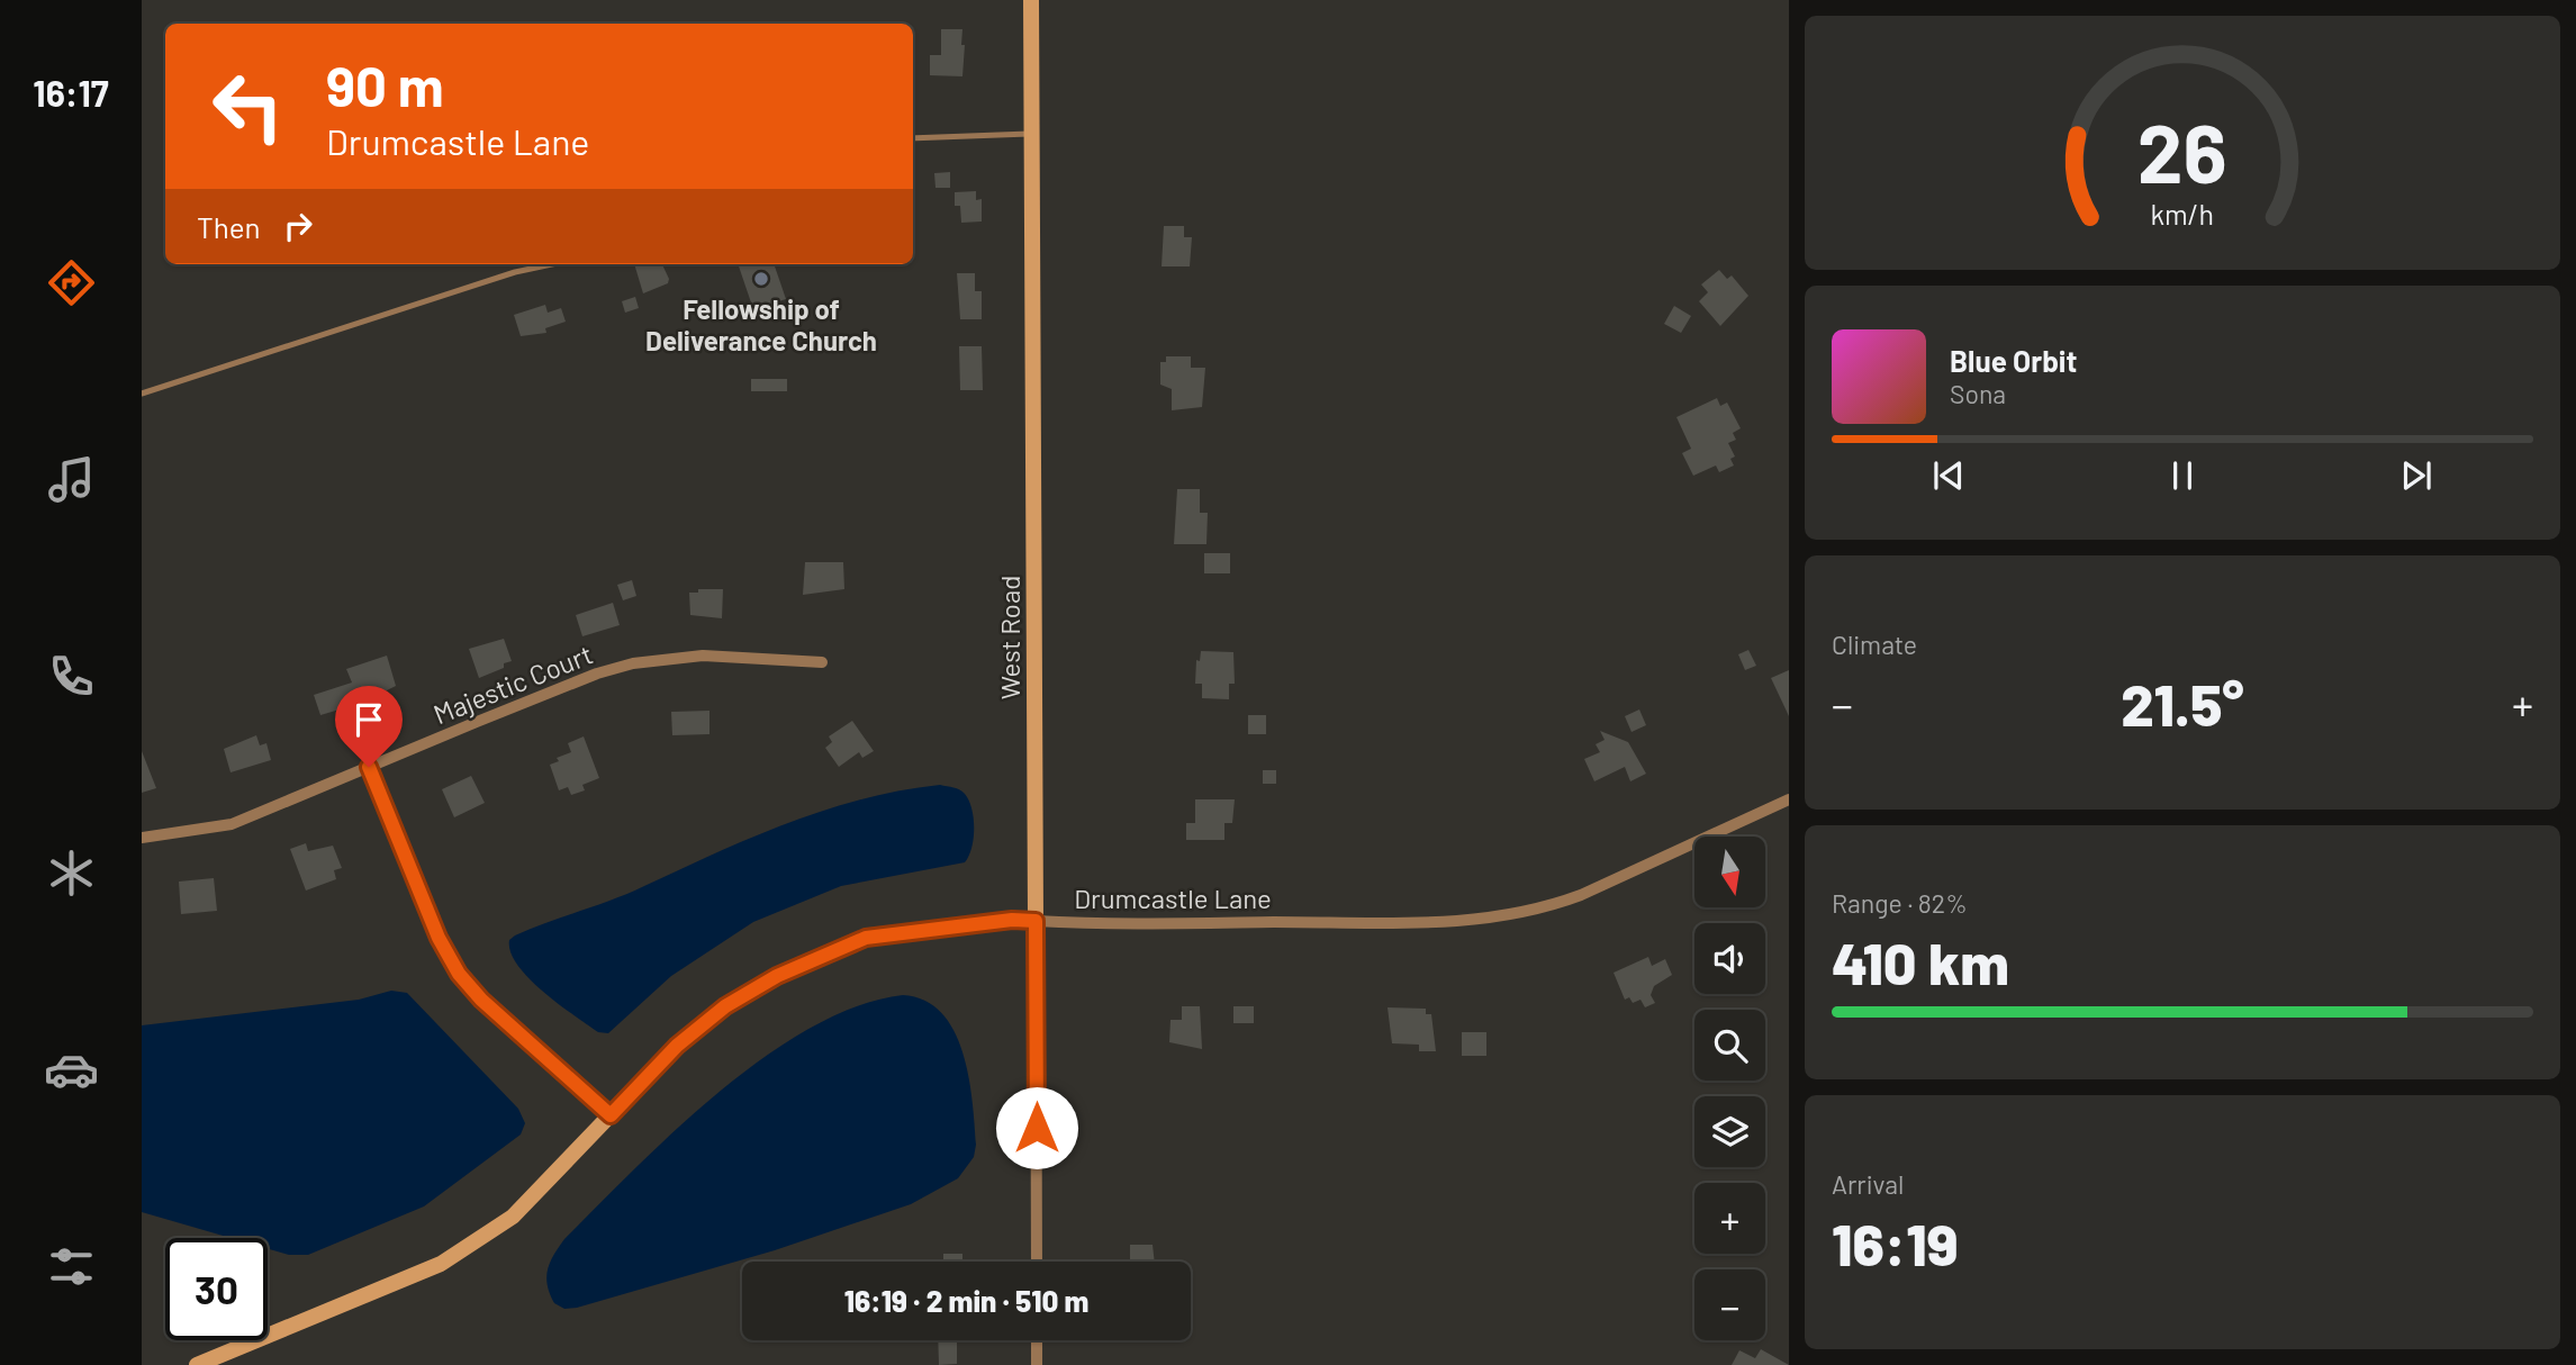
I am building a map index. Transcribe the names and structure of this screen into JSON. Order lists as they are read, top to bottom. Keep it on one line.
{"streets":{"street":["West Road","Majestic Court","Drumcastle Lane"]},"crossings":[["West Road","Drumcastle Lane"]],"places":["Fellowship of Deliverance Church"],"north":"bottom","page":{"tabs":"16:17","turn":["90 m","Drumcastle Lane"],"then":"Then","song":["Blue Orbit","Sona"],"tile":["Climate",["Range · 82%","410 km"],["Arrival","16:19"]],"heat":["−","21.5°","+"],"map_buttons":["+","−"],"limit":"30","trip":"16:19 · 2 min · 510 m","gauge":["26","km/h"]}}
